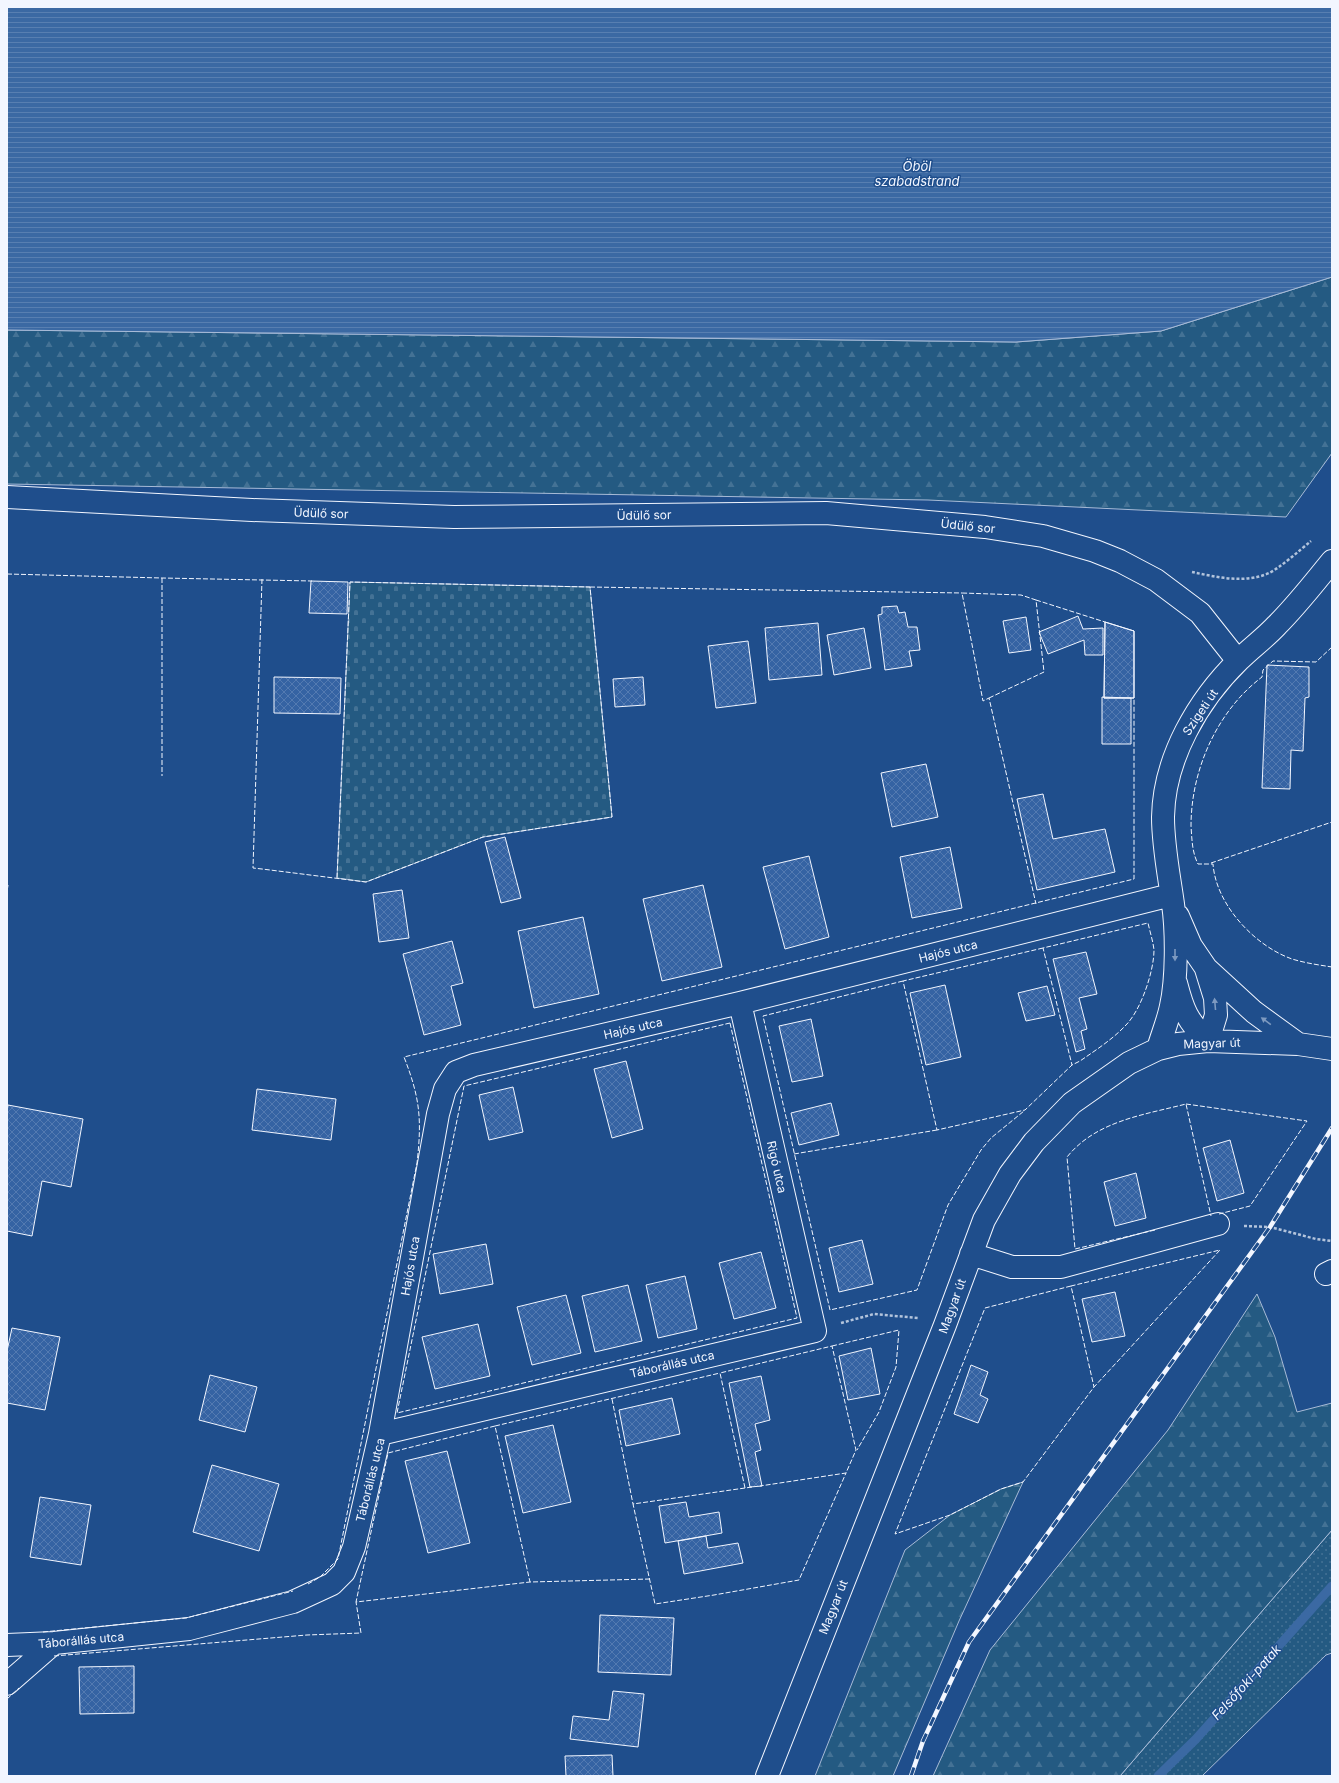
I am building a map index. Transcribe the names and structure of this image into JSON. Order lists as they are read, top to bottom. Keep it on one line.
{"streets":{"street":["Üdülő sor","Szigeti út","Hajós utca","Magyar út","Rigó utca","Táborállás utca"]},"crossings":[["Üdülő sor","Szigeti út"],["Szigeti út","Hajós utca"],["Hajós utca","Rigó utca"],["Hajós utca","Táborállás utca"],["Rigó utca","Táborállás utca"]],"water":["Öböl szabadstrand","Felsőfoki-patak"]}
